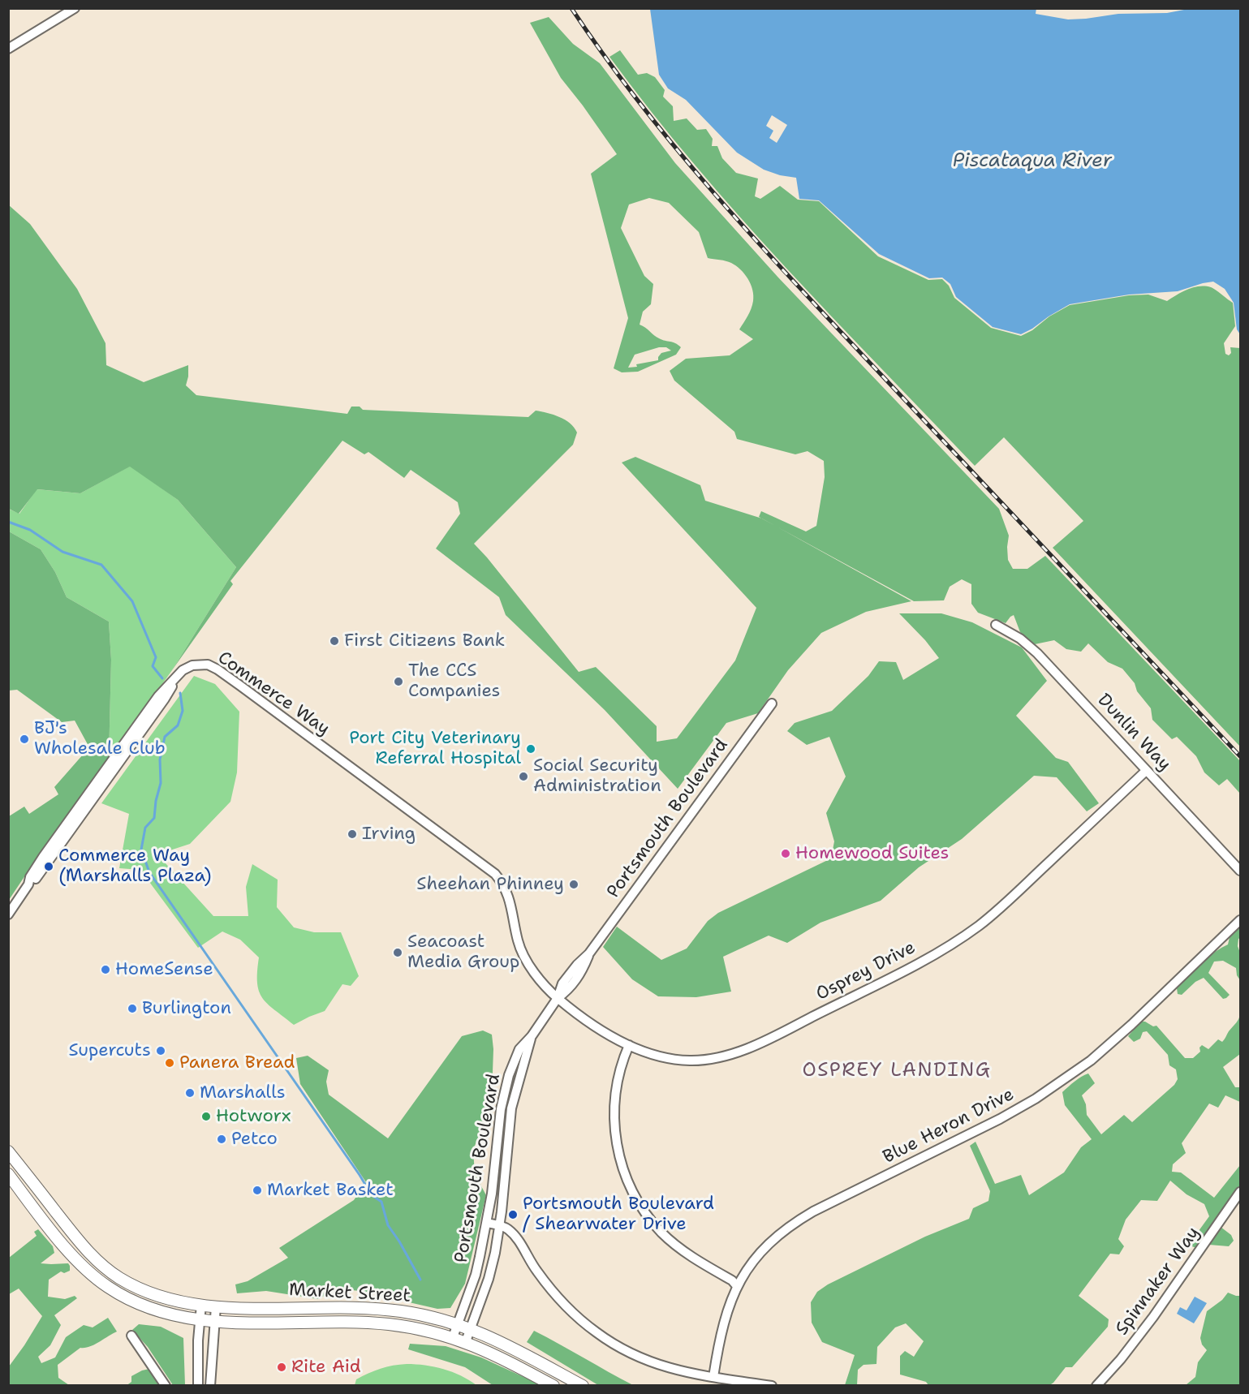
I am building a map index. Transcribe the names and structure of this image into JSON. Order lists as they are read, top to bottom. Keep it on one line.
{"streets":{"main road":["Market Street"],"street":["Commerce Way","Dunlin Way","Portsmouth Boulevard","Osprey Drive","Blue Heron Drive","Spinnaker Way"]},"crossings":[["Commerce Way","Portsmouth Boulevard"],["Commerce Way","Osprey Drive"],["Dunlin Way","Osprey Drive"],["Portsmouth Boulevard","Osprey Drive"],["Portsmouth Boulevard","Market Street"]],"districts":["OSPREY LANDING"],"water":["Piscataqua River"],"places":["First Citizens Bank","The CCS Companies","BJ's Wholesale Club","Port City Veterinary Referral Hospital","Social Security Administration","Irving","Homewood Suites","Commerce Way (Marshalls Plaza)","Sheehan Phinney","Seacoast Media Group","HomeSense","Burlington","Supercuts","Panera Bread","Marshalls","Hotworx","Petco","Market Basket","Portsmouth Boulevard / Shearwater Drive","Rite Aid"]}
